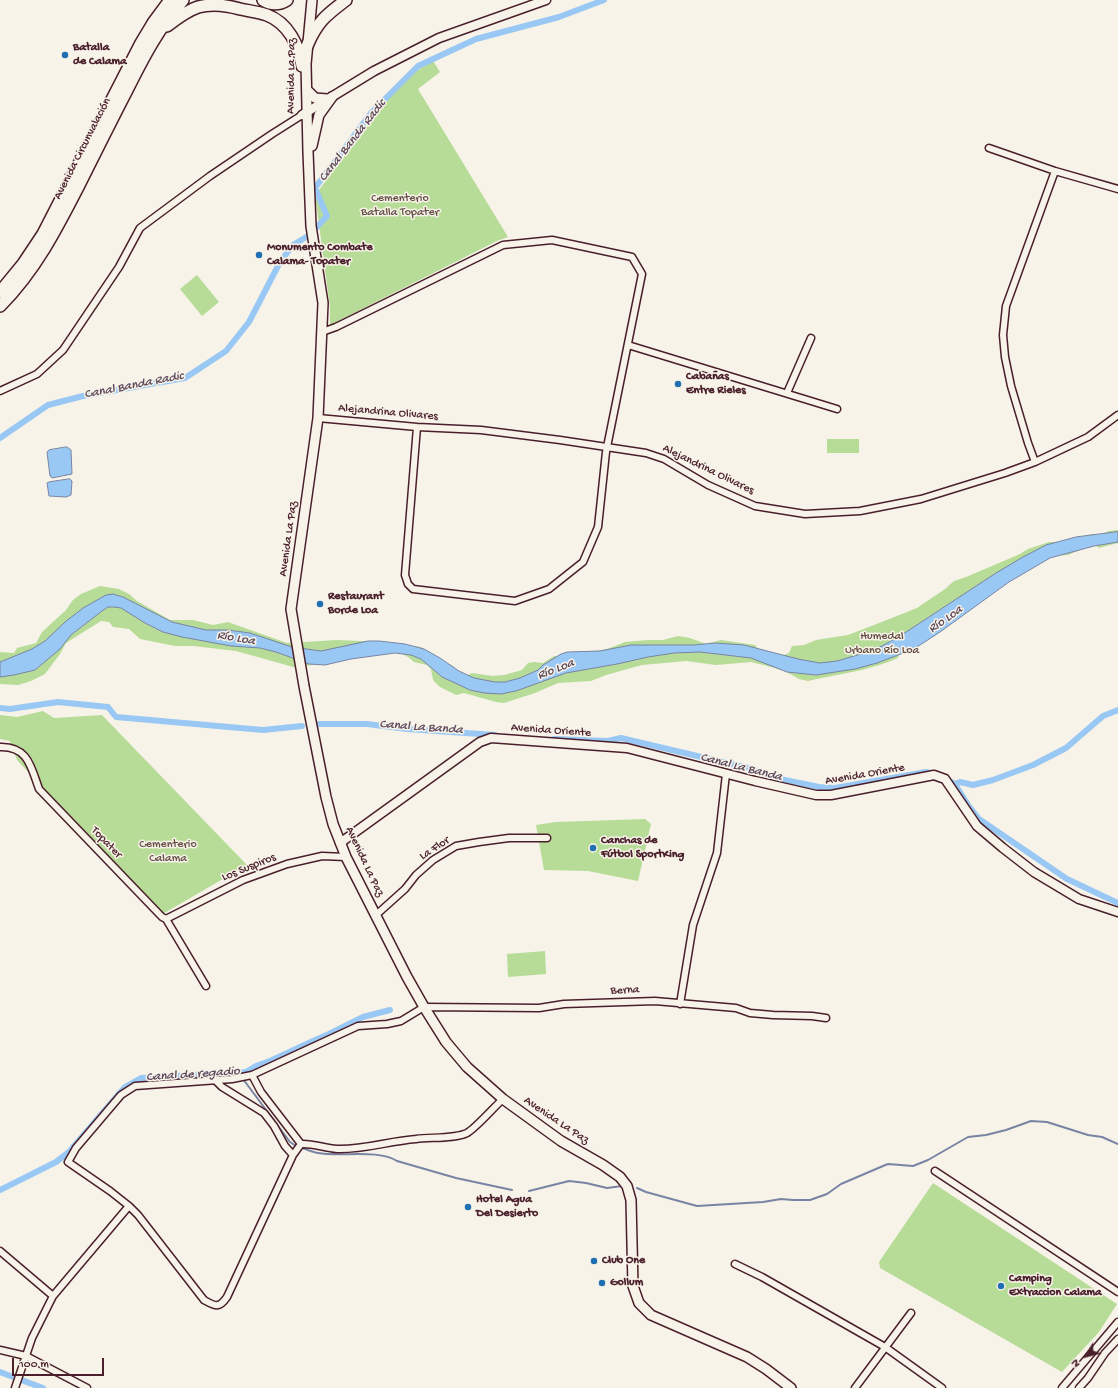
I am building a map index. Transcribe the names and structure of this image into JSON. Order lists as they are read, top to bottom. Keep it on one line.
{"streets":{"highway":["Avenida Circunvalación"],"main road":["Avenida La Paz"],"street":["Alejandrina Olivares","Avenida Oriente","Topater","La Flor","Los Suspiros","Berna"]},"crossings":[["Avenida La Paz","Alejandrina Olivares"],["Avenida La Paz","Avenida Oriente"],["Avenida La Paz","La Flor"],["Avenida La Paz","Los Suspiros"],["Avenida La Paz","Berna"],["Topater","Los Suspiros"]],"water":["Canal Banda Radic","Río Loa","Canal La Banda","Canal de regadio"],"parks":["Cementerio Batalla Topater","Humedal Urbano Río Loa","Cementerio Calama"],"places":["Batalla de Calama","Monumento Combate Calama- Topater","Cabañas Entre Rieles","Restaurant Borde Loa","Canchas de Fútbol SportKing","Hotel Agua Del Desierto","Club One","Gollum","Camping Extraccion Calama"],"scale_bar":"100 m","north":"bottom left"}
